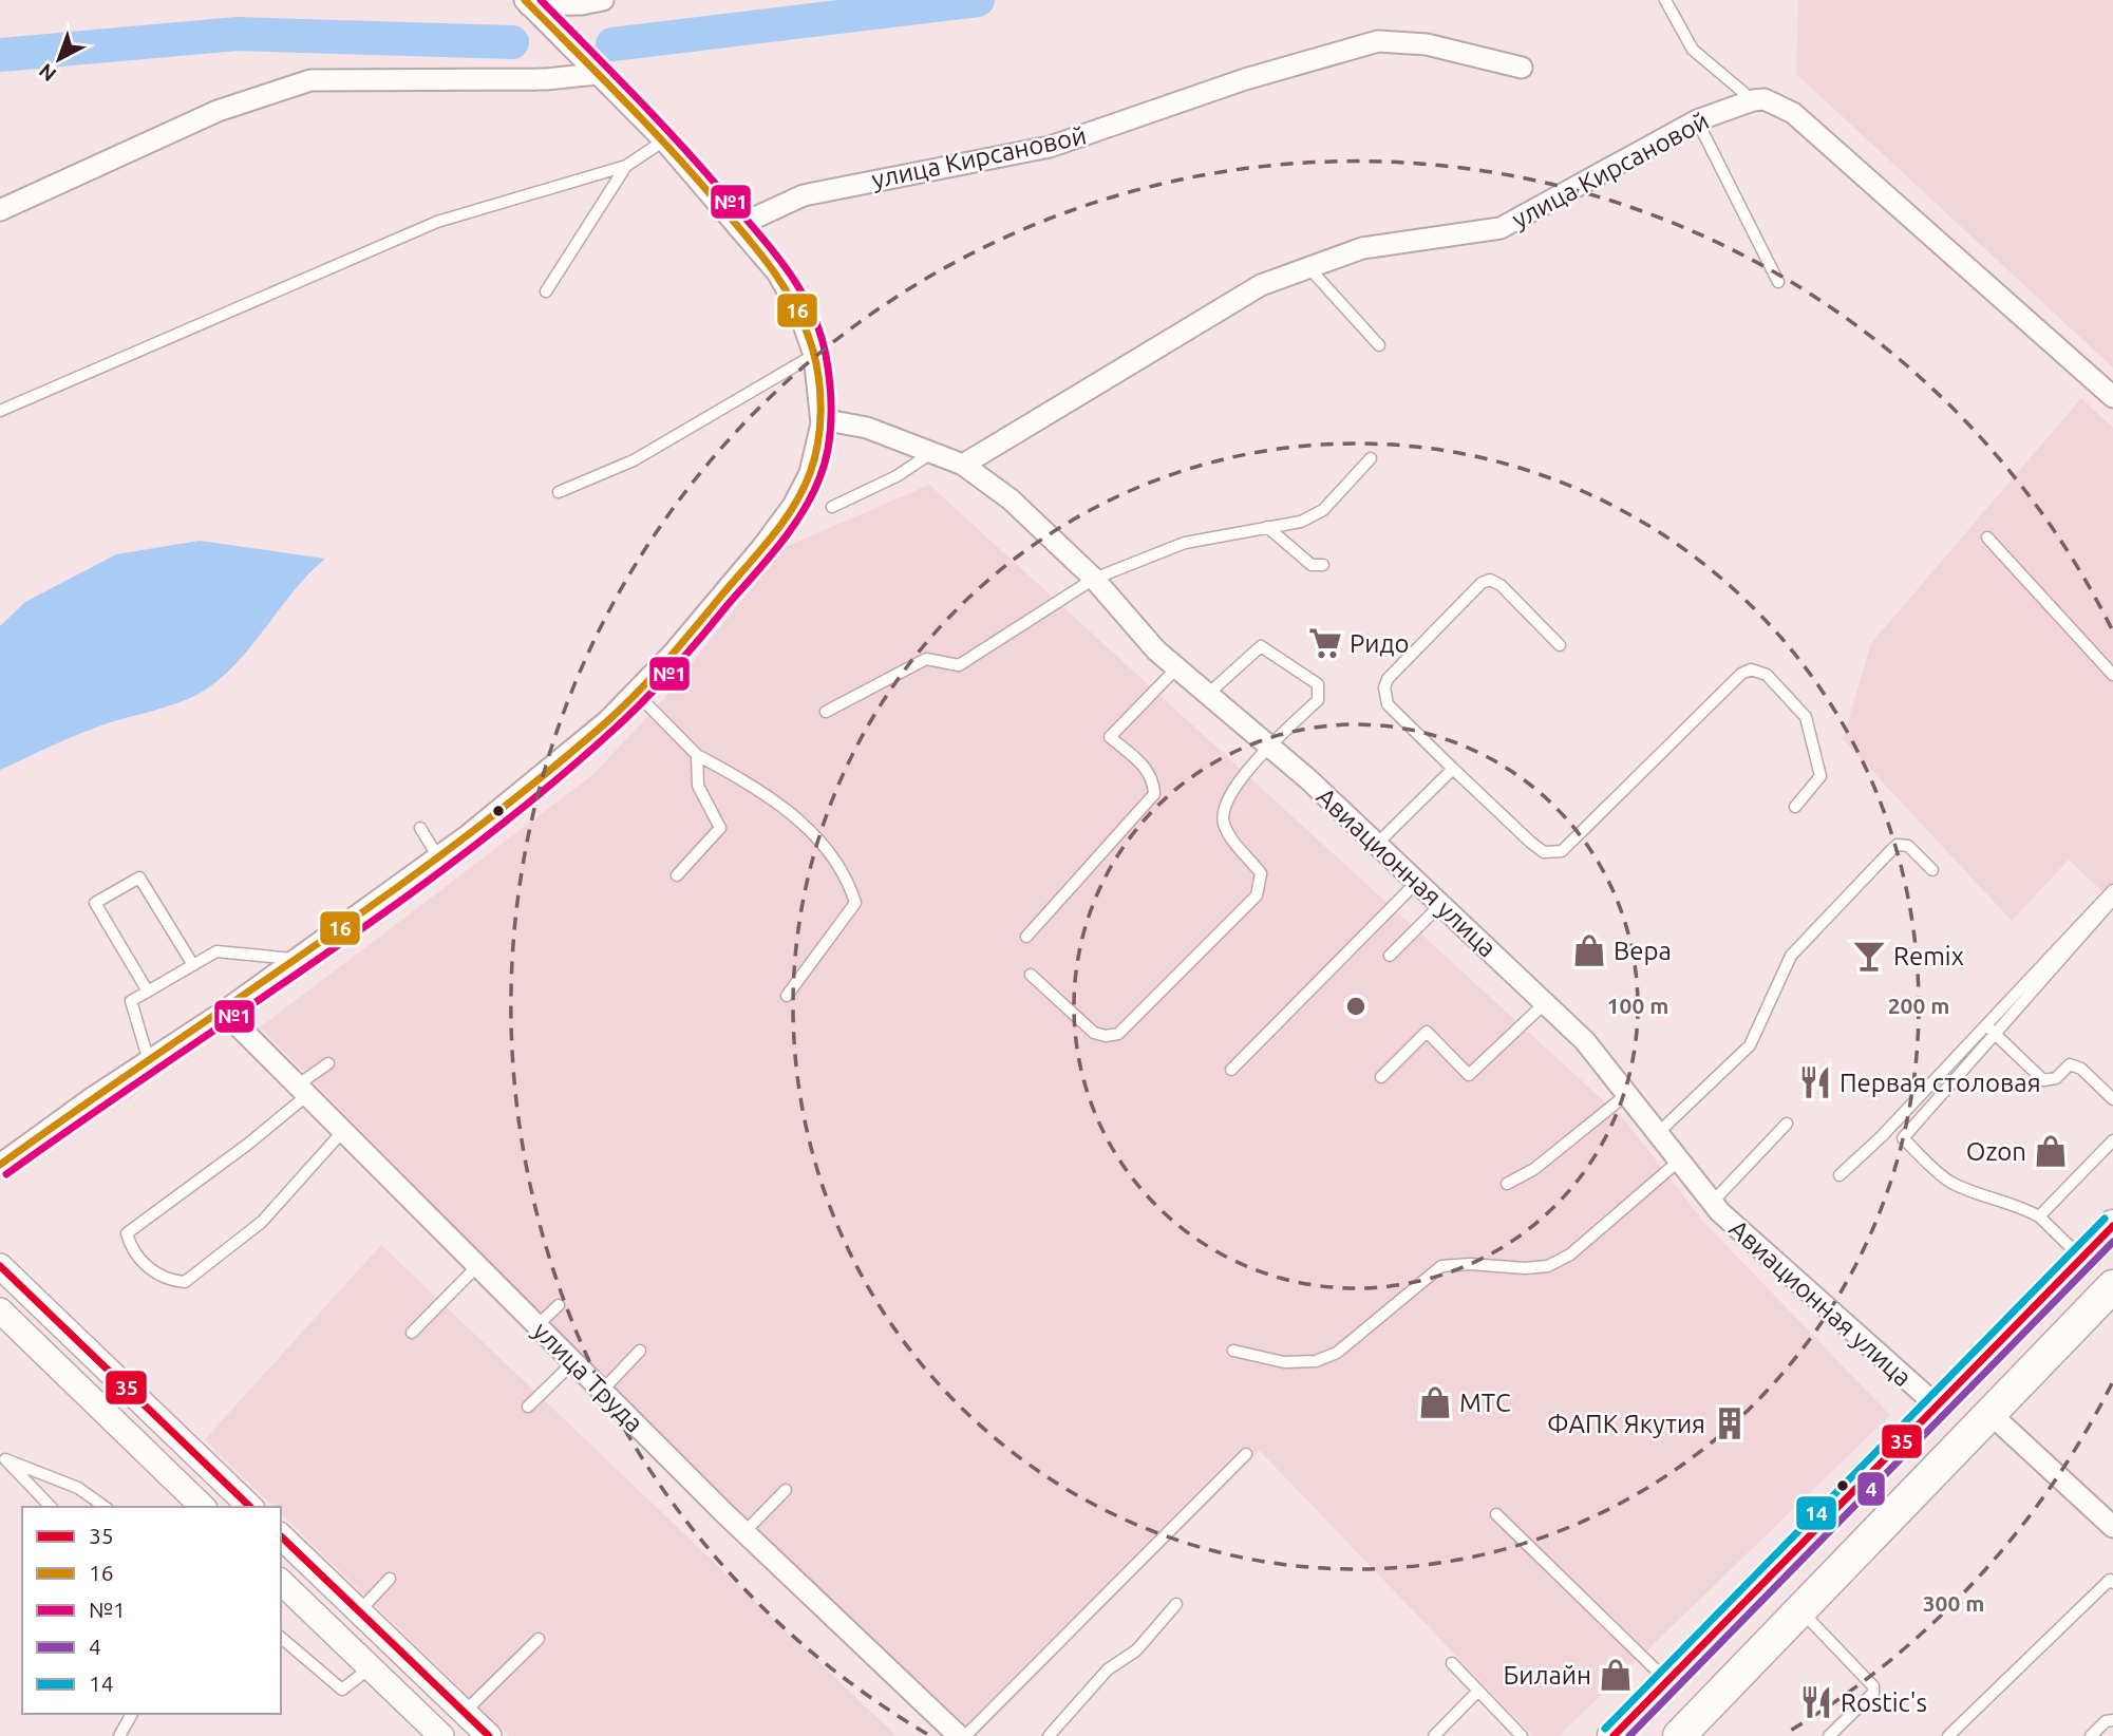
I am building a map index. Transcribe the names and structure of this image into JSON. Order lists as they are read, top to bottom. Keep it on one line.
{"streets":{"street":["улица Кирсановой","Авиационная улица","улица Труда"]},"crossings":[["улица Кирсановой","Авиационная улица"]],"places":{"supermarket":["Ридо"],"shop":["Вера","Ozon","МТС","Билайн"],"bar":["Remix"],"restaurant":["Первая столовая","Rostic's"],"building":["ФАПК Якутия"]},"lines":["transit line 16","transit line №1","transit line 14","transit line 35","transit line 4"],"legend":["35","16","№1","4","14"],"north":"bottom left","rings":["100 m","200 m","300 m"]}
